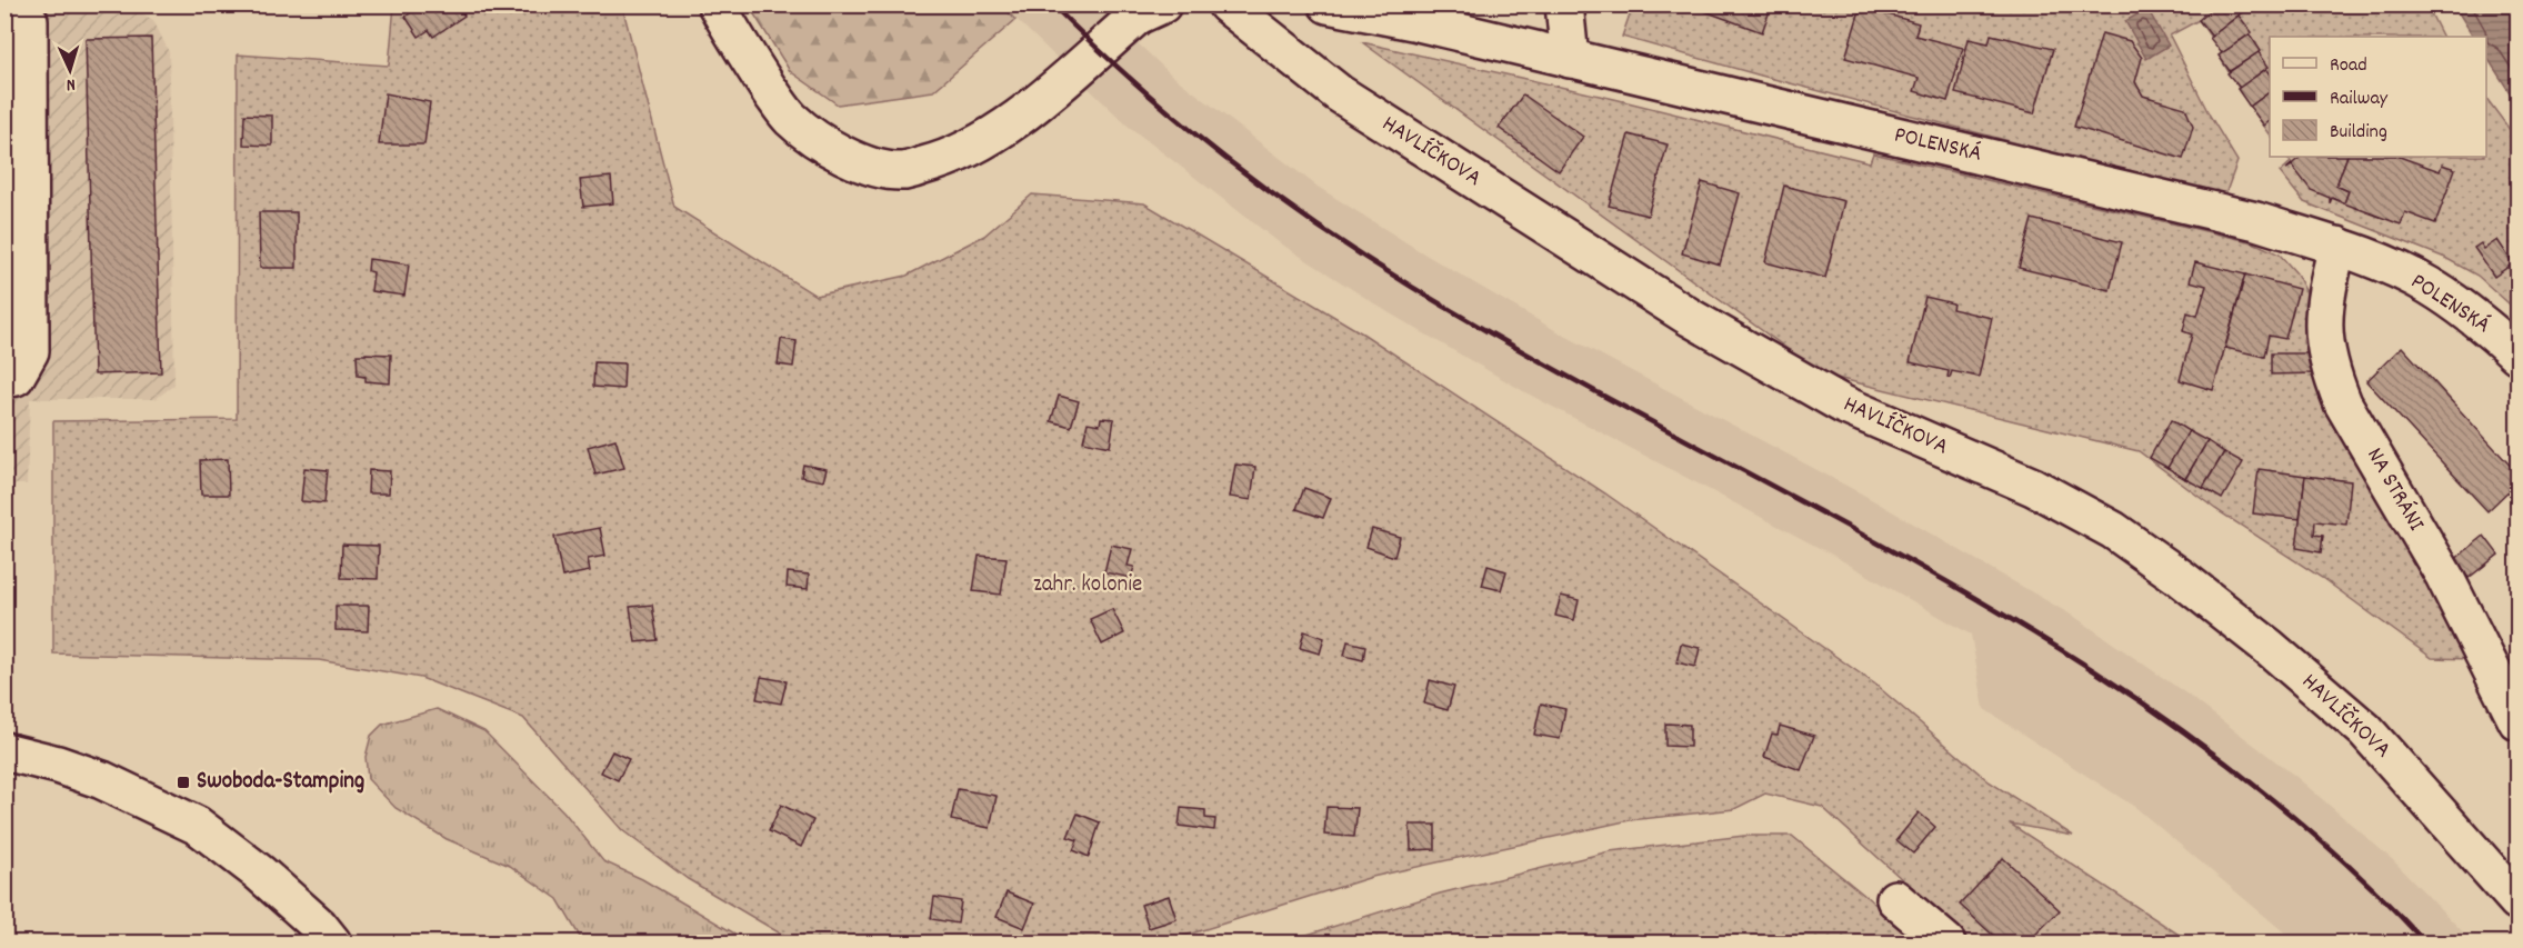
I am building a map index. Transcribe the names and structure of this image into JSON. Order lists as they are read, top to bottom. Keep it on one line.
{"streets":{"street":["POLENSKÁ","HAVLÍČKOVA","NA STRÁNI"]},"crossings":[["POLENSKÁ","NA STRÁNI"]],"parks":["zahr. kolonie"],"places":{"transit":["Swoboda-Stamping"]},"legend":["Road","Railway","Building"],"north":"bottom"}
